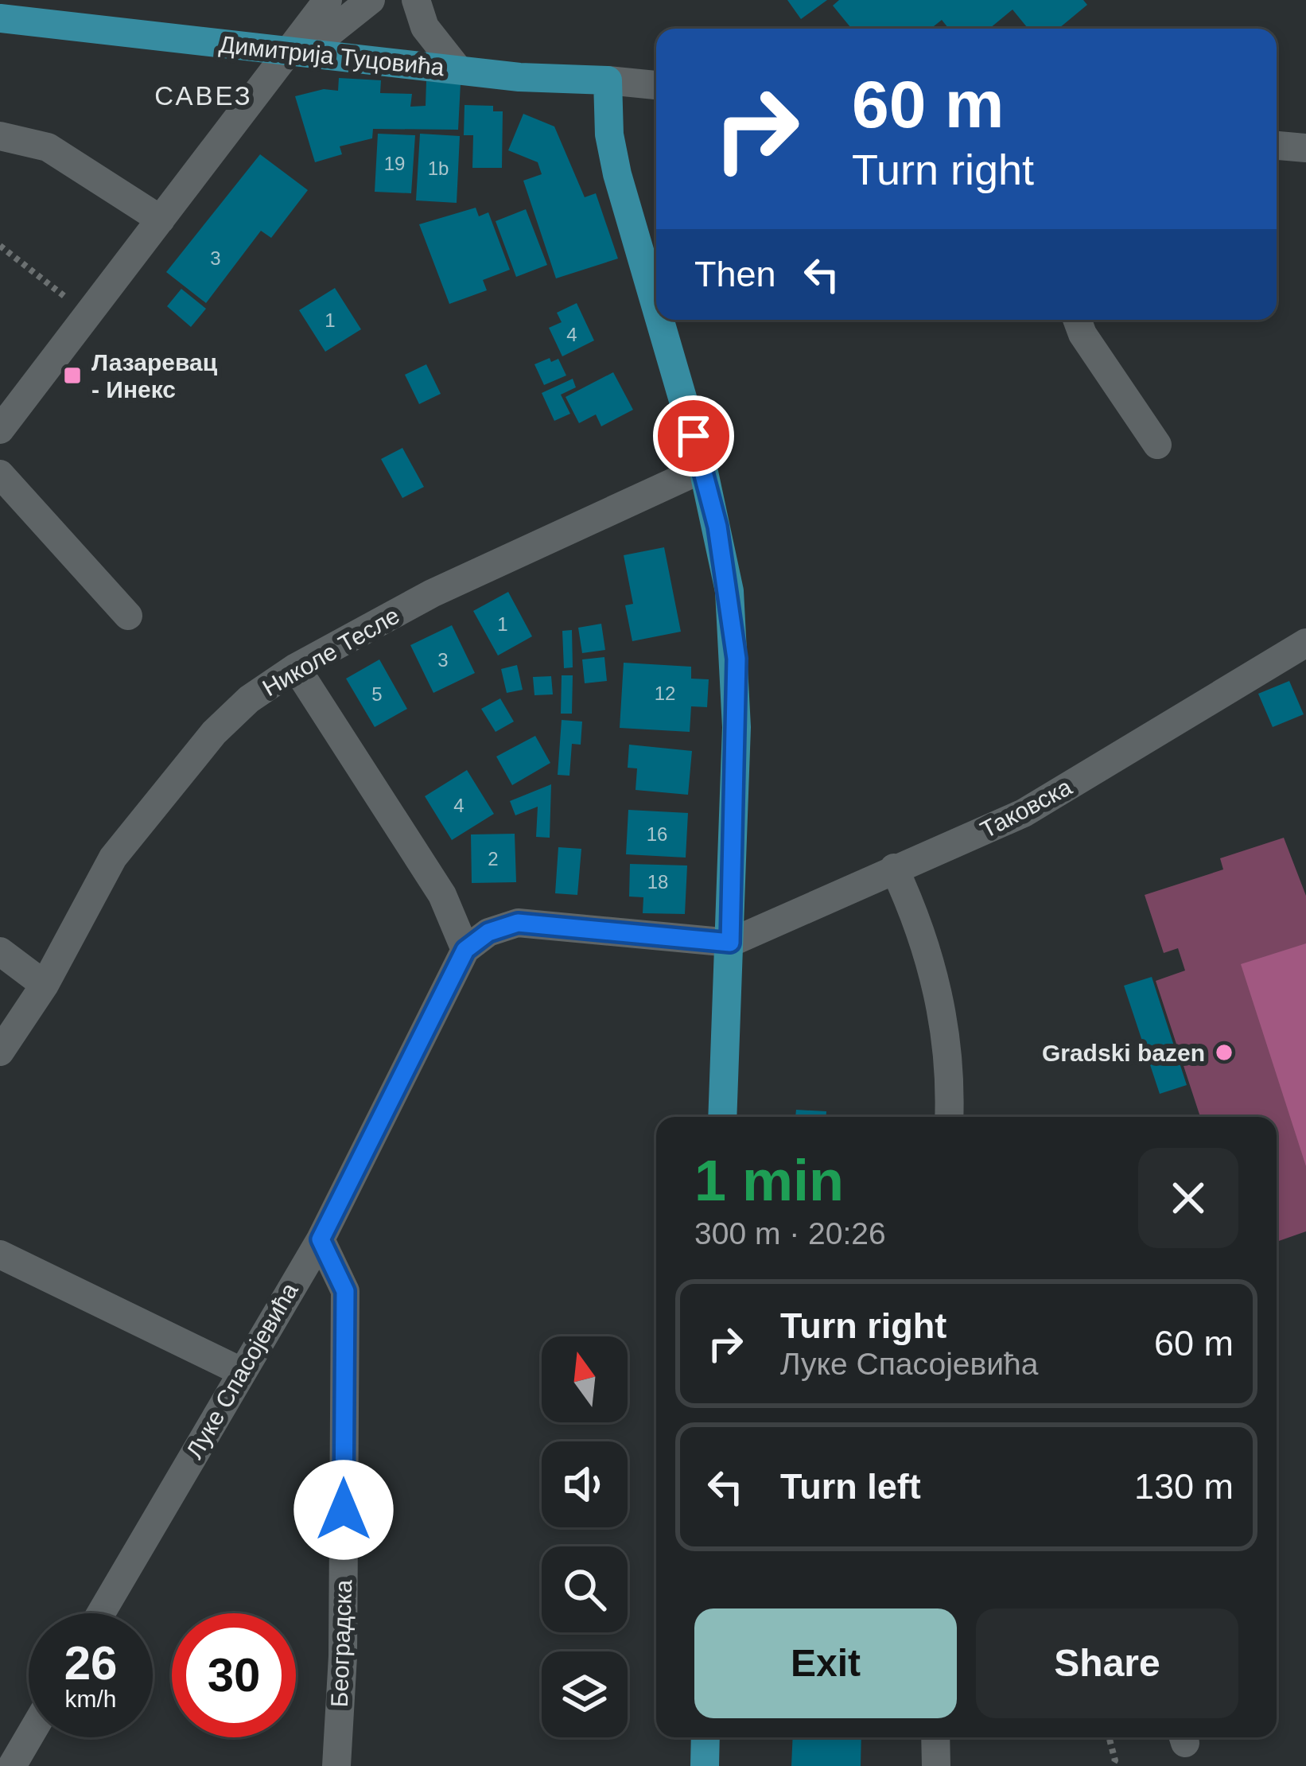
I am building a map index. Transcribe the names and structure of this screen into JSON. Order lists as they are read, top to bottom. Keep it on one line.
{"streets":{"main road":["Димитрија Туцовића"],"street":["Николе Тесле","Таковска","Луке Спасојевића","Београдска"]},"crossings":[["Луке Спасојевића","Београдска"]],"districts":["САВЕЗ"],"places":{"transit":["Лазаревац - Инекс"],"other":["Gradski bazen"]},"house_numbers":["19","1b","3","1","4","1","3","12","5","4","16","2","18"],"north":"top","page":{"turn":["60 m","Turn right"],"then":"Then","heading":["1 min","300 m · 20:26"],"list":[{"name":"Turn right","note":"Луке Спасојевића","value":"60 m"},{"name":"Turn left","value":"130 m"}],"buttons":["Exit","Share"],"speed":"26 km/h","limit":"30"}}
